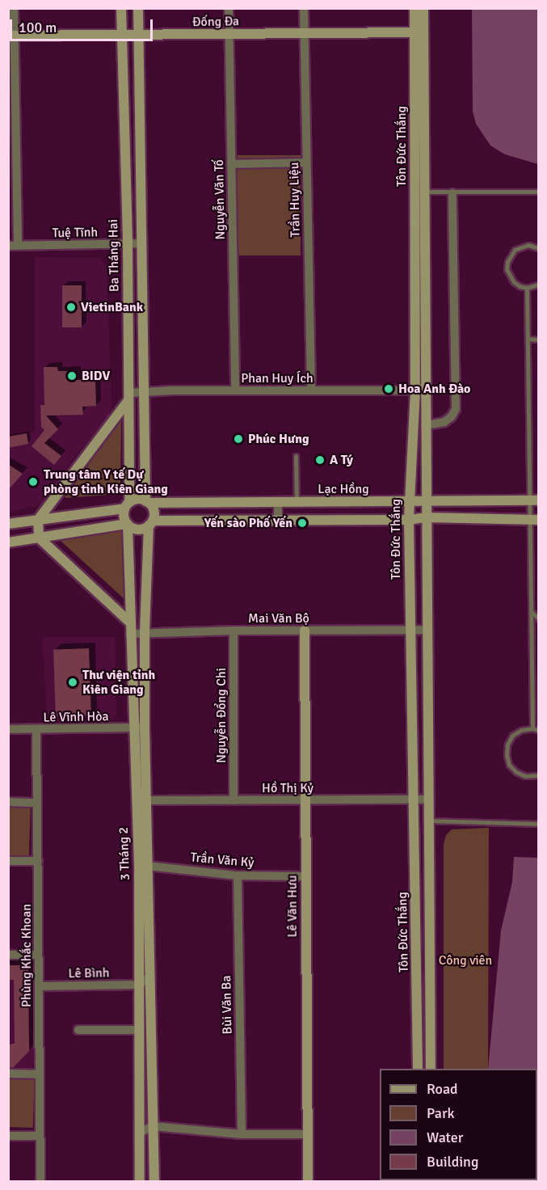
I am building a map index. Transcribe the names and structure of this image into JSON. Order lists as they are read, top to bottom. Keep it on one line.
{"streets":{"street":["Đống Đa","Tôn Đức Thắng","Nguyễn Văn Tố","Trần Huy Liệu","Tuệ Tĩnh","Ba Tháng Hai","Phan Huy Ích","Lạc Hồng","Mai Văn Bộ","Nguyễn Đổng Chi","Lê Vĩnh Hòa","Hồ Thị Kỷ","3 Tháng 2","Trần Văn Kỷ","Lê Văn Hưu","Phùng Khắc Khoan","Lê Bình","Bùi Văn Ba"]},"crossings":[["Đống Đa","Tôn Đức Thắng"],["Đống Đa","Nguyễn Văn Tố"],["Đống Đa","Trần Huy Liệu"],["Đống Đa","Ba Tháng Hai"],["Tôn Đức Thắng","Phan Huy Ích"],["Tôn Đức Thắng","Lạc Hồng"],["Tôn Đức Thắng","Mai Văn Bộ"],["Tôn Đức Thắng","Hồ Thị Kỷ"],["Nguyễn Văn Tố","Phan Huy Ích"],["Trần Huy Liệu","Phan Huy Ích"],["Tuệ Tĩnh","Ba Tháng Hai"],["Ba Tháng Hai","Phan Huy Ích"],["Ba Tháng Hai","Lạc Hồng"],["Ba Tháng Hai","3 Tháng 2"],["Lạc Hồng","3 Tháng 2"],["Mai Văn Bộ","Nguyễn Đổng Chi"],["Mai Văn Bộ","3 Tháng 2"],["Mai Văn Bộ","Lê Văn Hưu"],["Nguyễn Đổng Chi","Hồ Thị Kỷ"],["Lê Vĩnh Hòa","3 Tháng 2"],["Lê Vĩnh Hòa","Phùng Khắc Khoan"],["Hồ Thị Kỷ","3 Tháng 2"],["Hồ Thị Kỷ","Lê Văn Hưu"],["3 Tháng 2","Trần Văn Kỷ"],["3 Tháng 2","Lê Bình"],["Trần Văn Kỷ","Lê Văn Hưu"],["Trần Văn Kỷ","Bùi Văn Ba"],["Phùng Khắc Khoan","Lê Bình"]],"parks":["Công viên"],"places":["VietinBank","BIDV","Hoa Anh Đào","Phúc Hưng","A Tý","Trung tâm Y tế Dự phòng tỉnh Kiên Giang","Yến sào Phố Yến","Thư viện tỉnh Kiên Giang"],"legend":["Road","Park","Water","Building"],"scale_bar":"100 m"}
